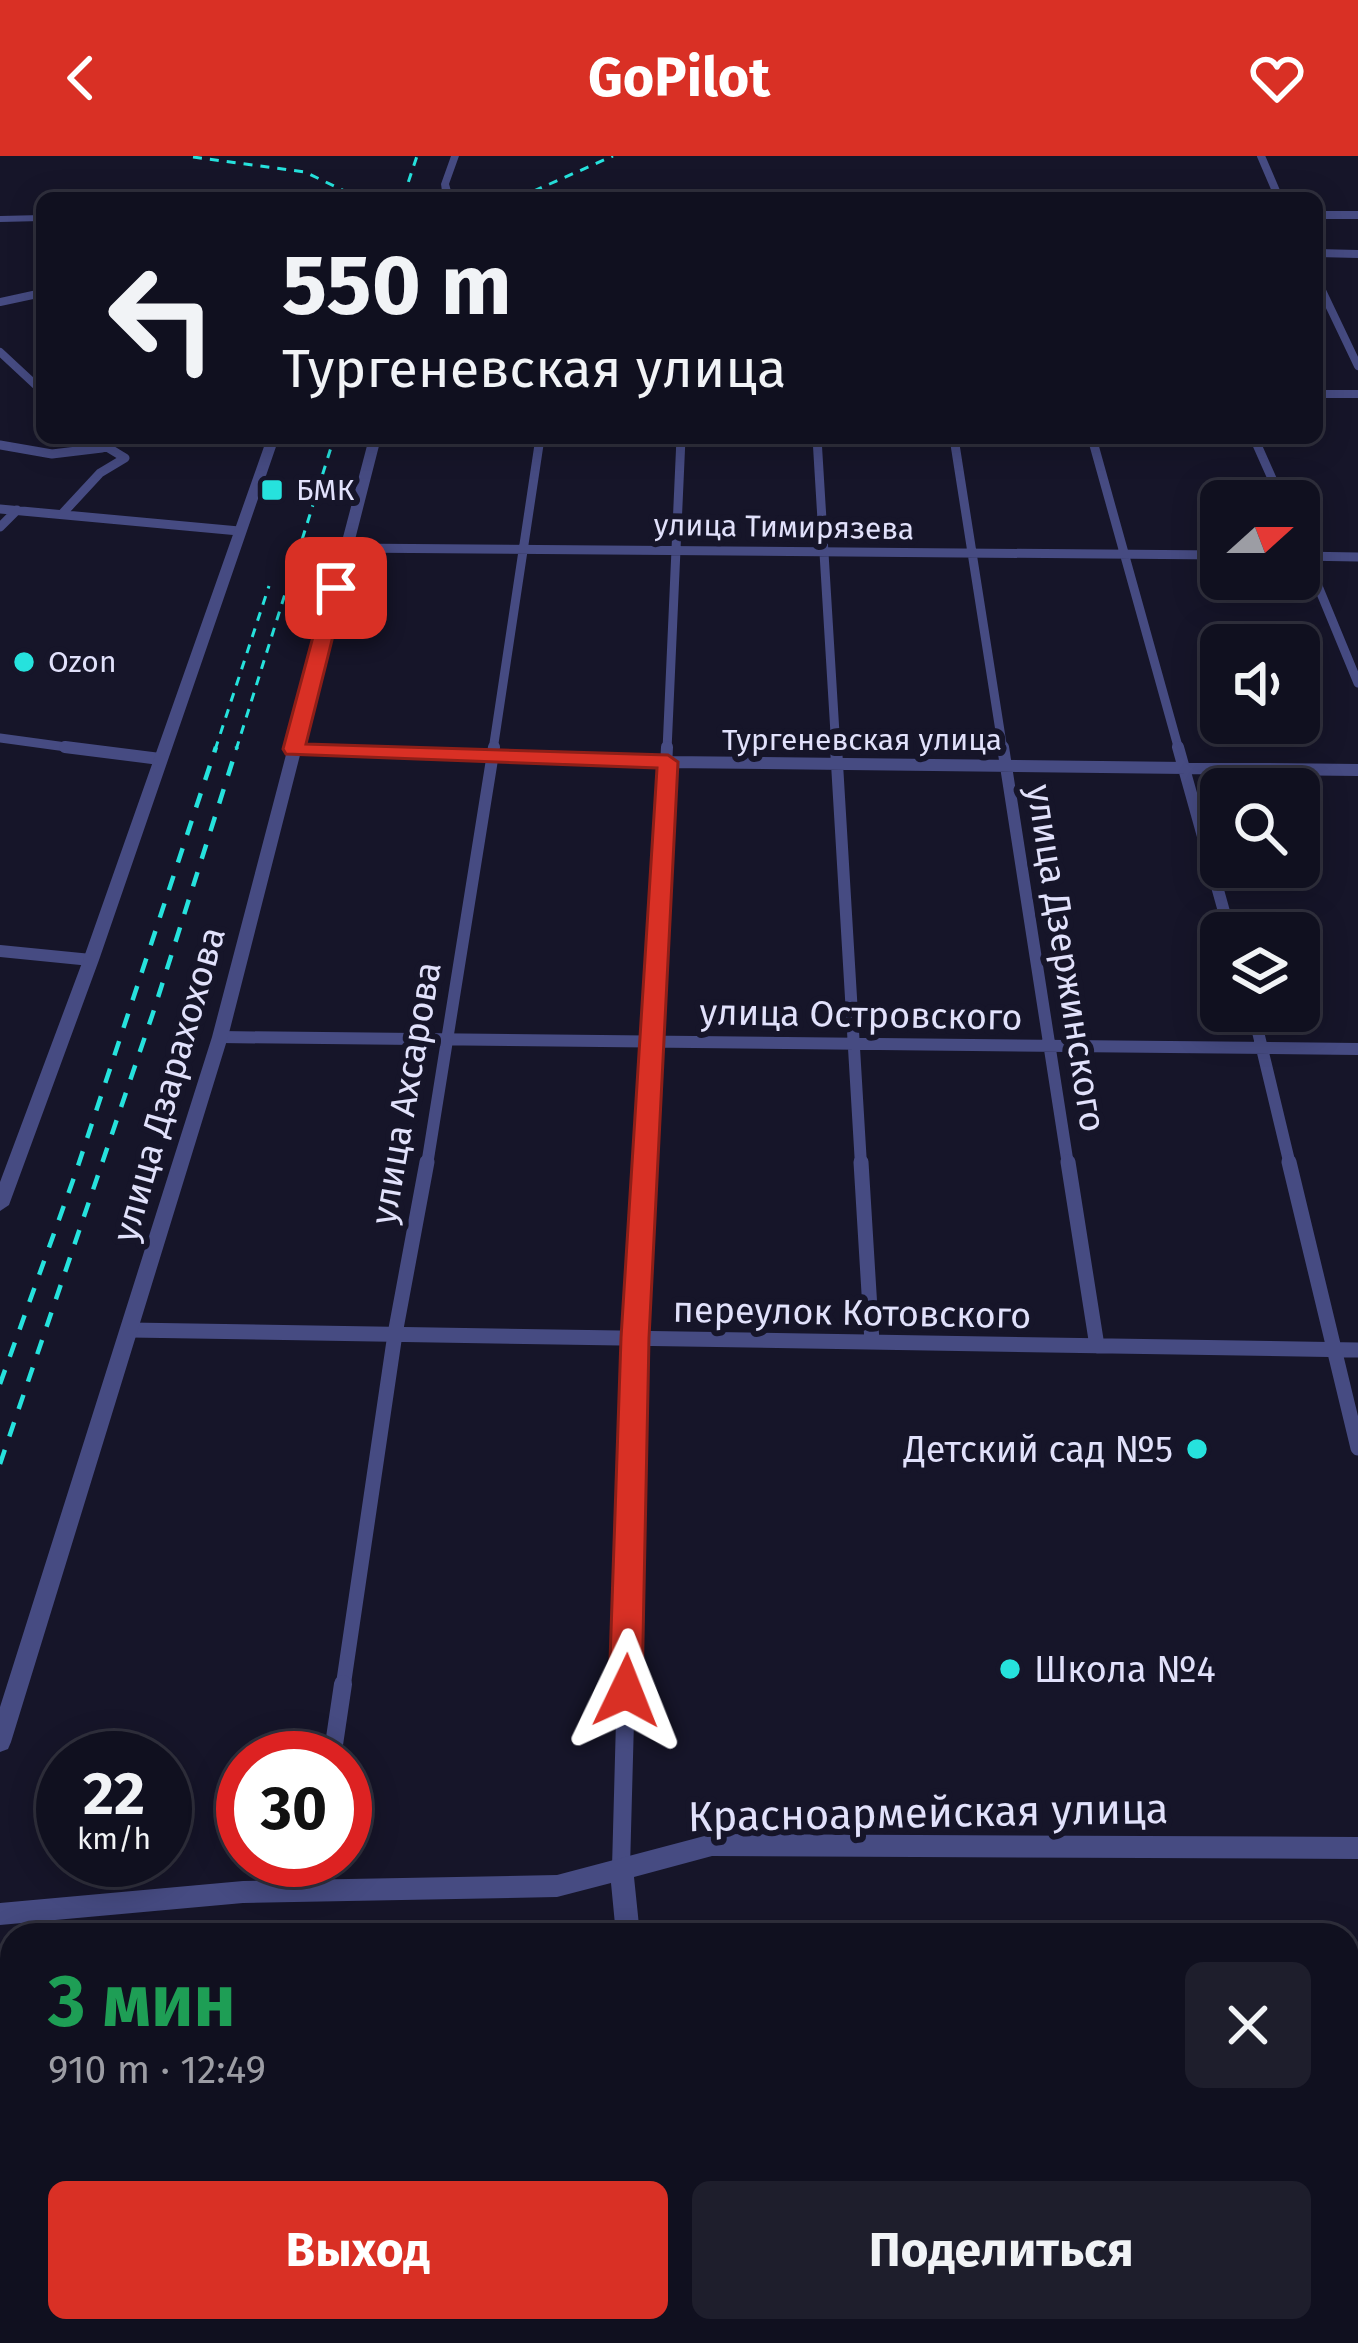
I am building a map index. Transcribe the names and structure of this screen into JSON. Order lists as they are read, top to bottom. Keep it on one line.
{"streets":{"street":["улица Тимирязева","Тургеневская улица","улица Дзержинского","улица Островского","улица Дзарахохова","улица Ахсарова","переулок Котовского","Красноармейская улица"]},"crossings":[["улица Тимирязева","улица Дзержинского"],["улица Тимирязева","улица Дзарахохова"],["улица Тимирязева","улица Ахсарова"],["Тургеневская улица","улица Дзержинского"],["Тургеневская улица","улица Дзарахохова"],["Тургеневская улица","улица Ахсарова"],["улица Дзержинского","улица Островского"],["улица Дзержинского","переулок Котовского"],["улица Островского","улица Дзарахохова"],["улица Островского","улица Ахсарова"],["улица Дзарахохова","переулок Котовского"],["улица Ахсарова","переулок Котовского"]],"places":{"transit":["БМК"],"other":["Ozon","Детский сад №5","Школа №4"]},"north":"right","page":{"header":"GoPilot","turn":["550 m","Тургеневская улица"],"speed":"22 km/h","limit":"30","heading":["3 мин","910 m · 12:49"],"buttons":["Выход","Поделиться"]}}
